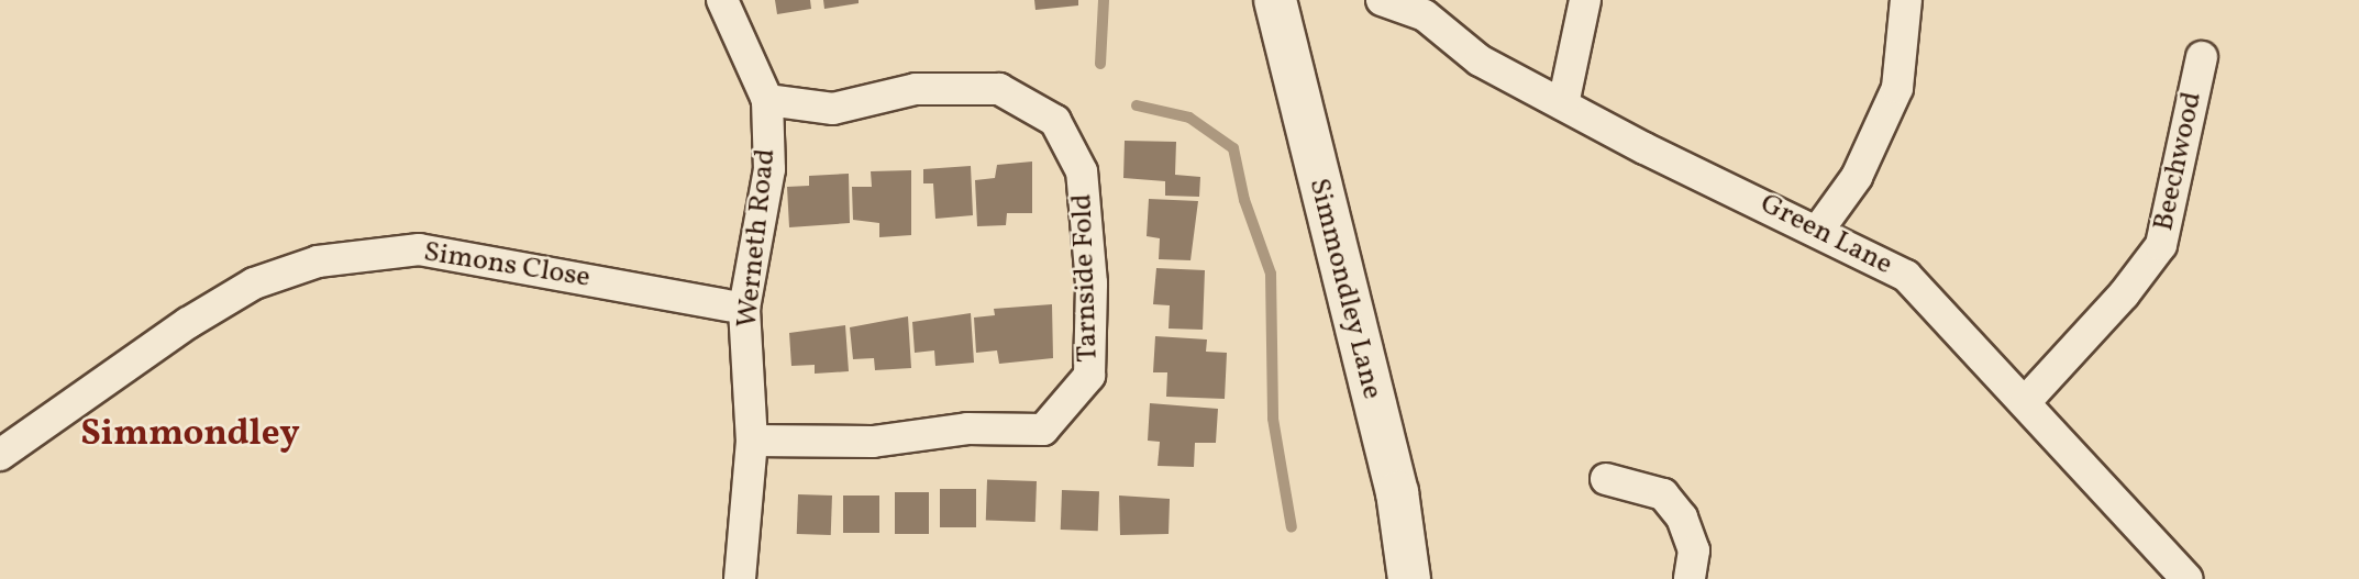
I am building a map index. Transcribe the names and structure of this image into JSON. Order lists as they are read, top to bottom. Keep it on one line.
{"streets":{"street":["Beechwood","Green Lane","Werneth Road","Simons Close","Tarnside Fold","Simmondley Lane"]},"crossings":[["Beechwood","Green Lane"],["Werneth Road","Simons Close"],["Werneth Road","Tarnside Fold"]],"districts":["Simmondley"]}
